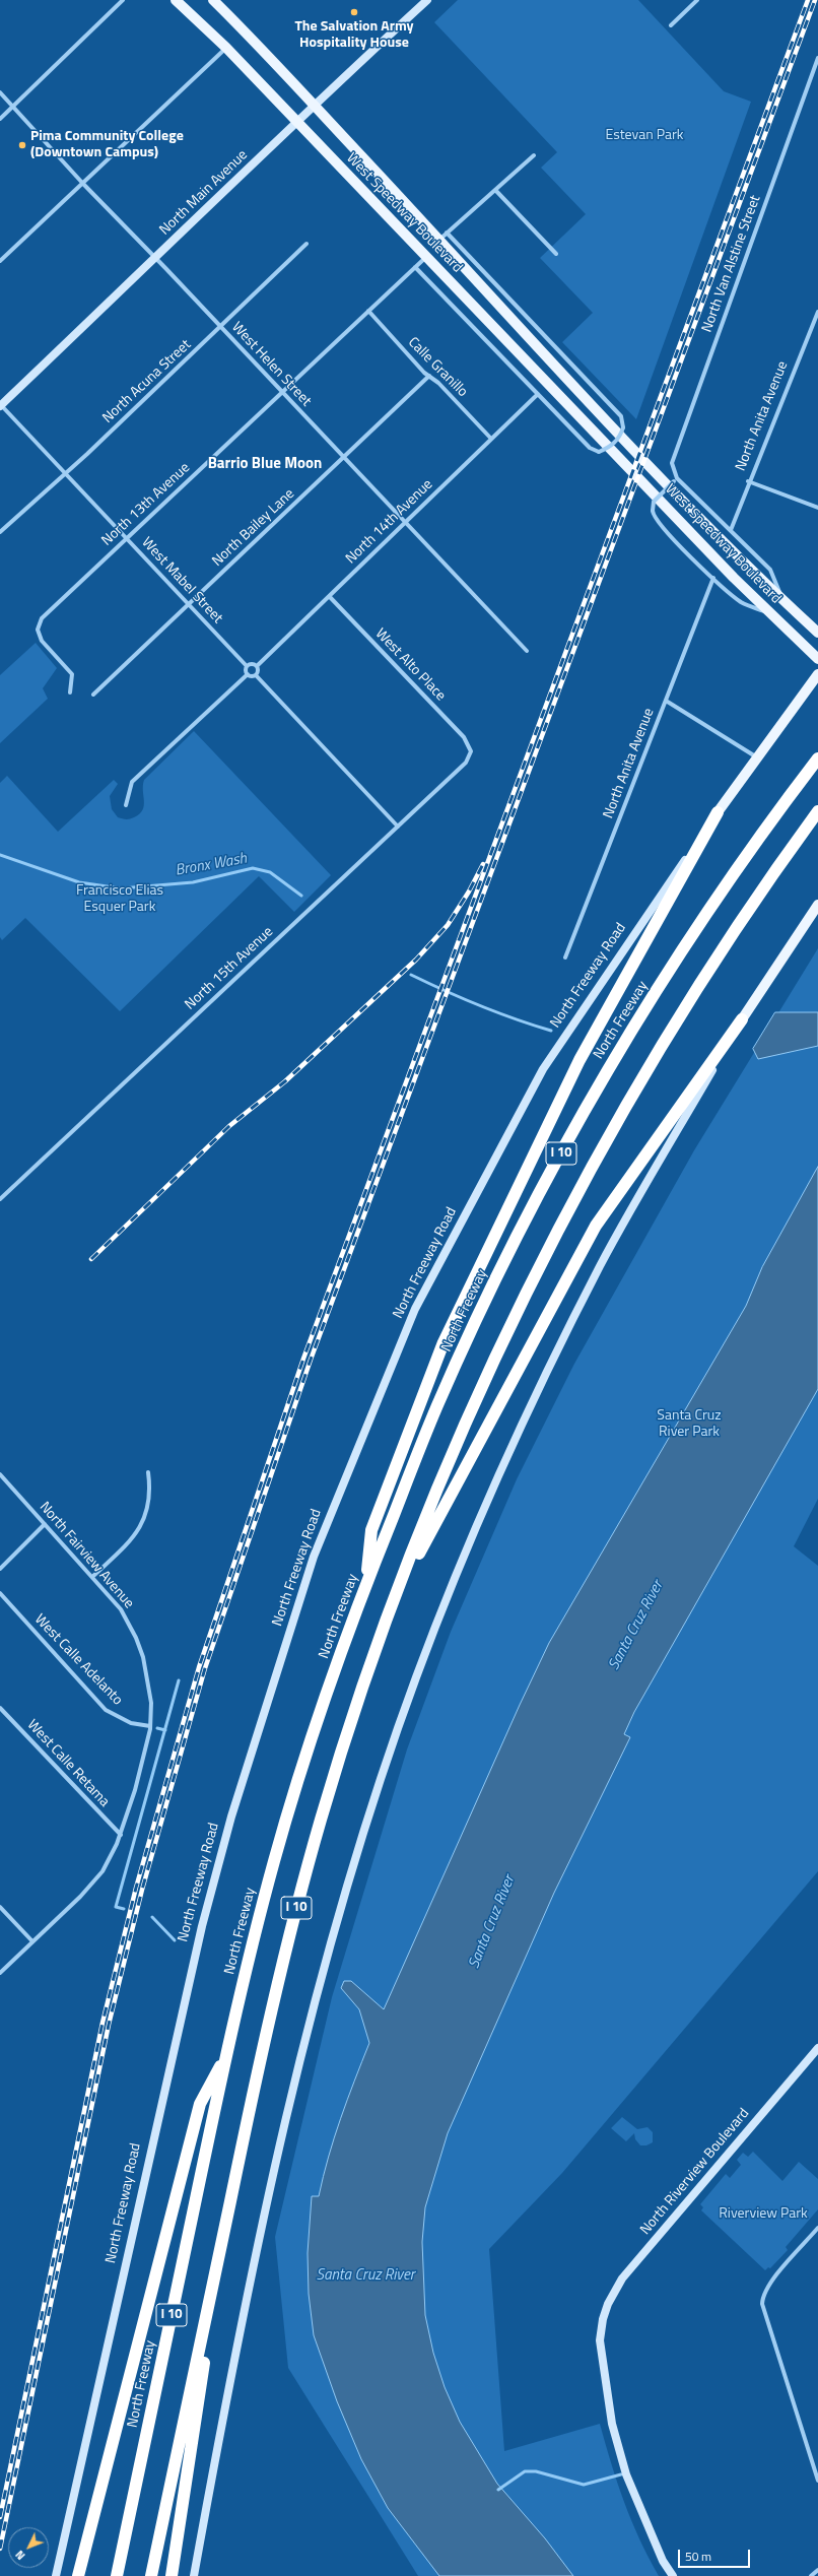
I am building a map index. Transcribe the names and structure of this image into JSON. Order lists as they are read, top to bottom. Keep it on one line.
{"streets":{"highway":["North Freeway","I 10"],"main road":["North Main Avenue","West Speedway Boulevard","North Freeway Road","North Riverview Boulevard"],"street":["North Van Alstine Street","West Helen Street","Calle Granillo","North Acuna Street","North Anita Avenue","North 13th Avenue","North 14th Avenue","North Bailey Lane","West Mabel Street","West Alto Place","North 15th Avenue","North Fairview Avenue","West Calle Adelanto","West Calle Retama"]},"crossings":[["North Main Avenue","West Speedway Boulevard"],["North Main Avenue","West Helen Street"],["North Main Avenue","West Mabel Street"],["West Speedway Boulevard","North 13th Avenue"],["West Speedway Boulevard","North 14th Avenue"],["West Helen Street","North Acuna Street"],["West Helen Street","North 13th Avenue"],["West Helen Street","North 14th Avenue"],["West Helen Street","North Bailey Lane"],["Calle Granillo","North 13th Avenue"],["Calle Granillo","North 14th Avenue"],["Calle Granillo","North Bailey Lane"],["North Acuna Street","West Mabel Street"],["North 13th Avenue","West Mabel Street"],["North 14th Avenue","West Mabel Street"],["North 14th Avenue","West Alto Place"],["North Bailey Lane","West Mabel Street"],["West Alto Place","North 15th Avenue"],["North Fairview Avenue","West Calle Adelanto"],["North Fairview Avenue","West Calle Retama"]],"districts":["Barrio Blue Moon"],"water":["Bronx Wash","Santa Cruz River"],"parks":["Estevan Park","Francisco Elias Esquer Park","Santa Cruz River Park","Riverview Park"],"places":["The Salvation Army Hospitality House","Pima Community College (Downtown Campus)"],"scale_bar":"50 m","north":"bottom left"}
